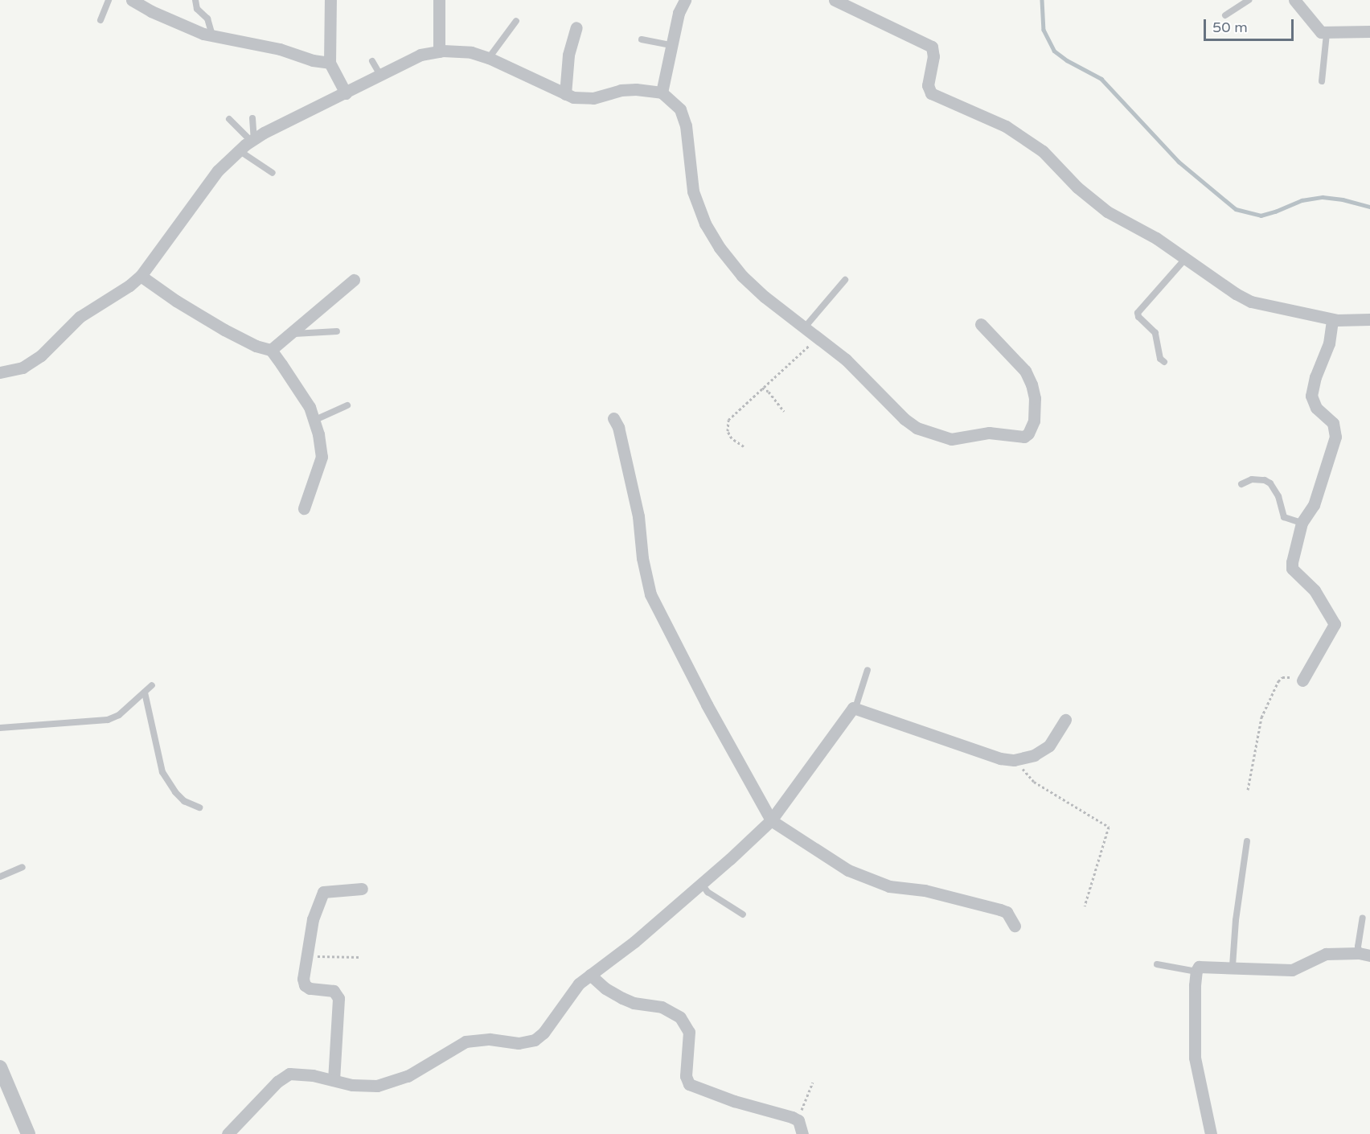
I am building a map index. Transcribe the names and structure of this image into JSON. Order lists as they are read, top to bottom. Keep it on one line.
{"scale_bar":"50 m"}
